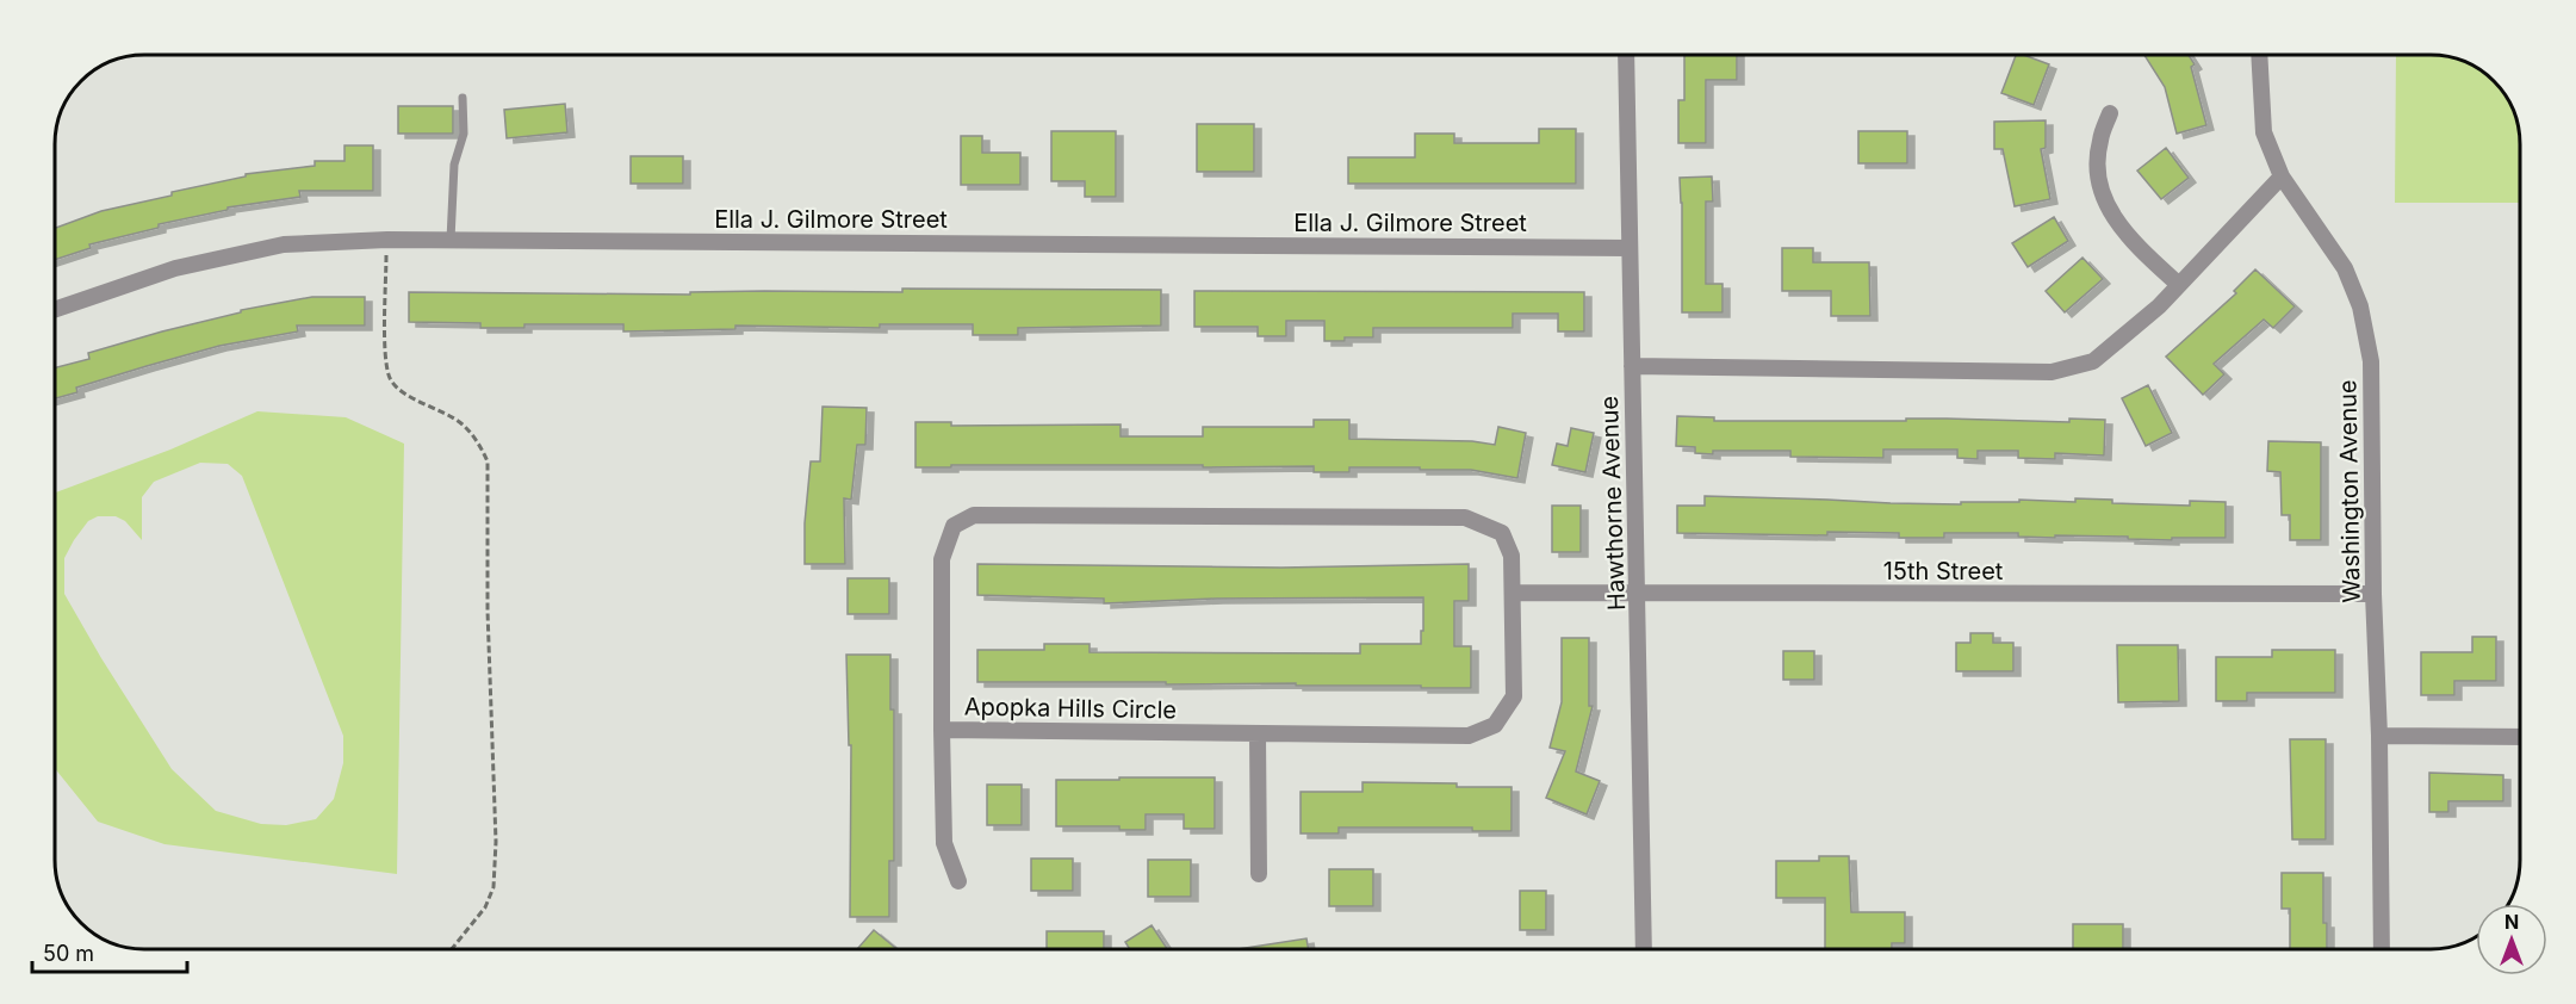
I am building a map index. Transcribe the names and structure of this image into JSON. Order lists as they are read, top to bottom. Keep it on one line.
{"streets":{"street":["Ella J. Gilmore Street","Washington Avenue","Hawthorne Avenue","15th Street","Apopka Hills Circle"]},"crossings":[["Ella J. Gilmore Street","Hawthorne Avenue"],["Washington Avenue","15th Street"],["Hawthorne Avenue","15th Street"],["15th Street","Apopka Hills Circle"]],"scale_bar":"50 m","north":"top"}
